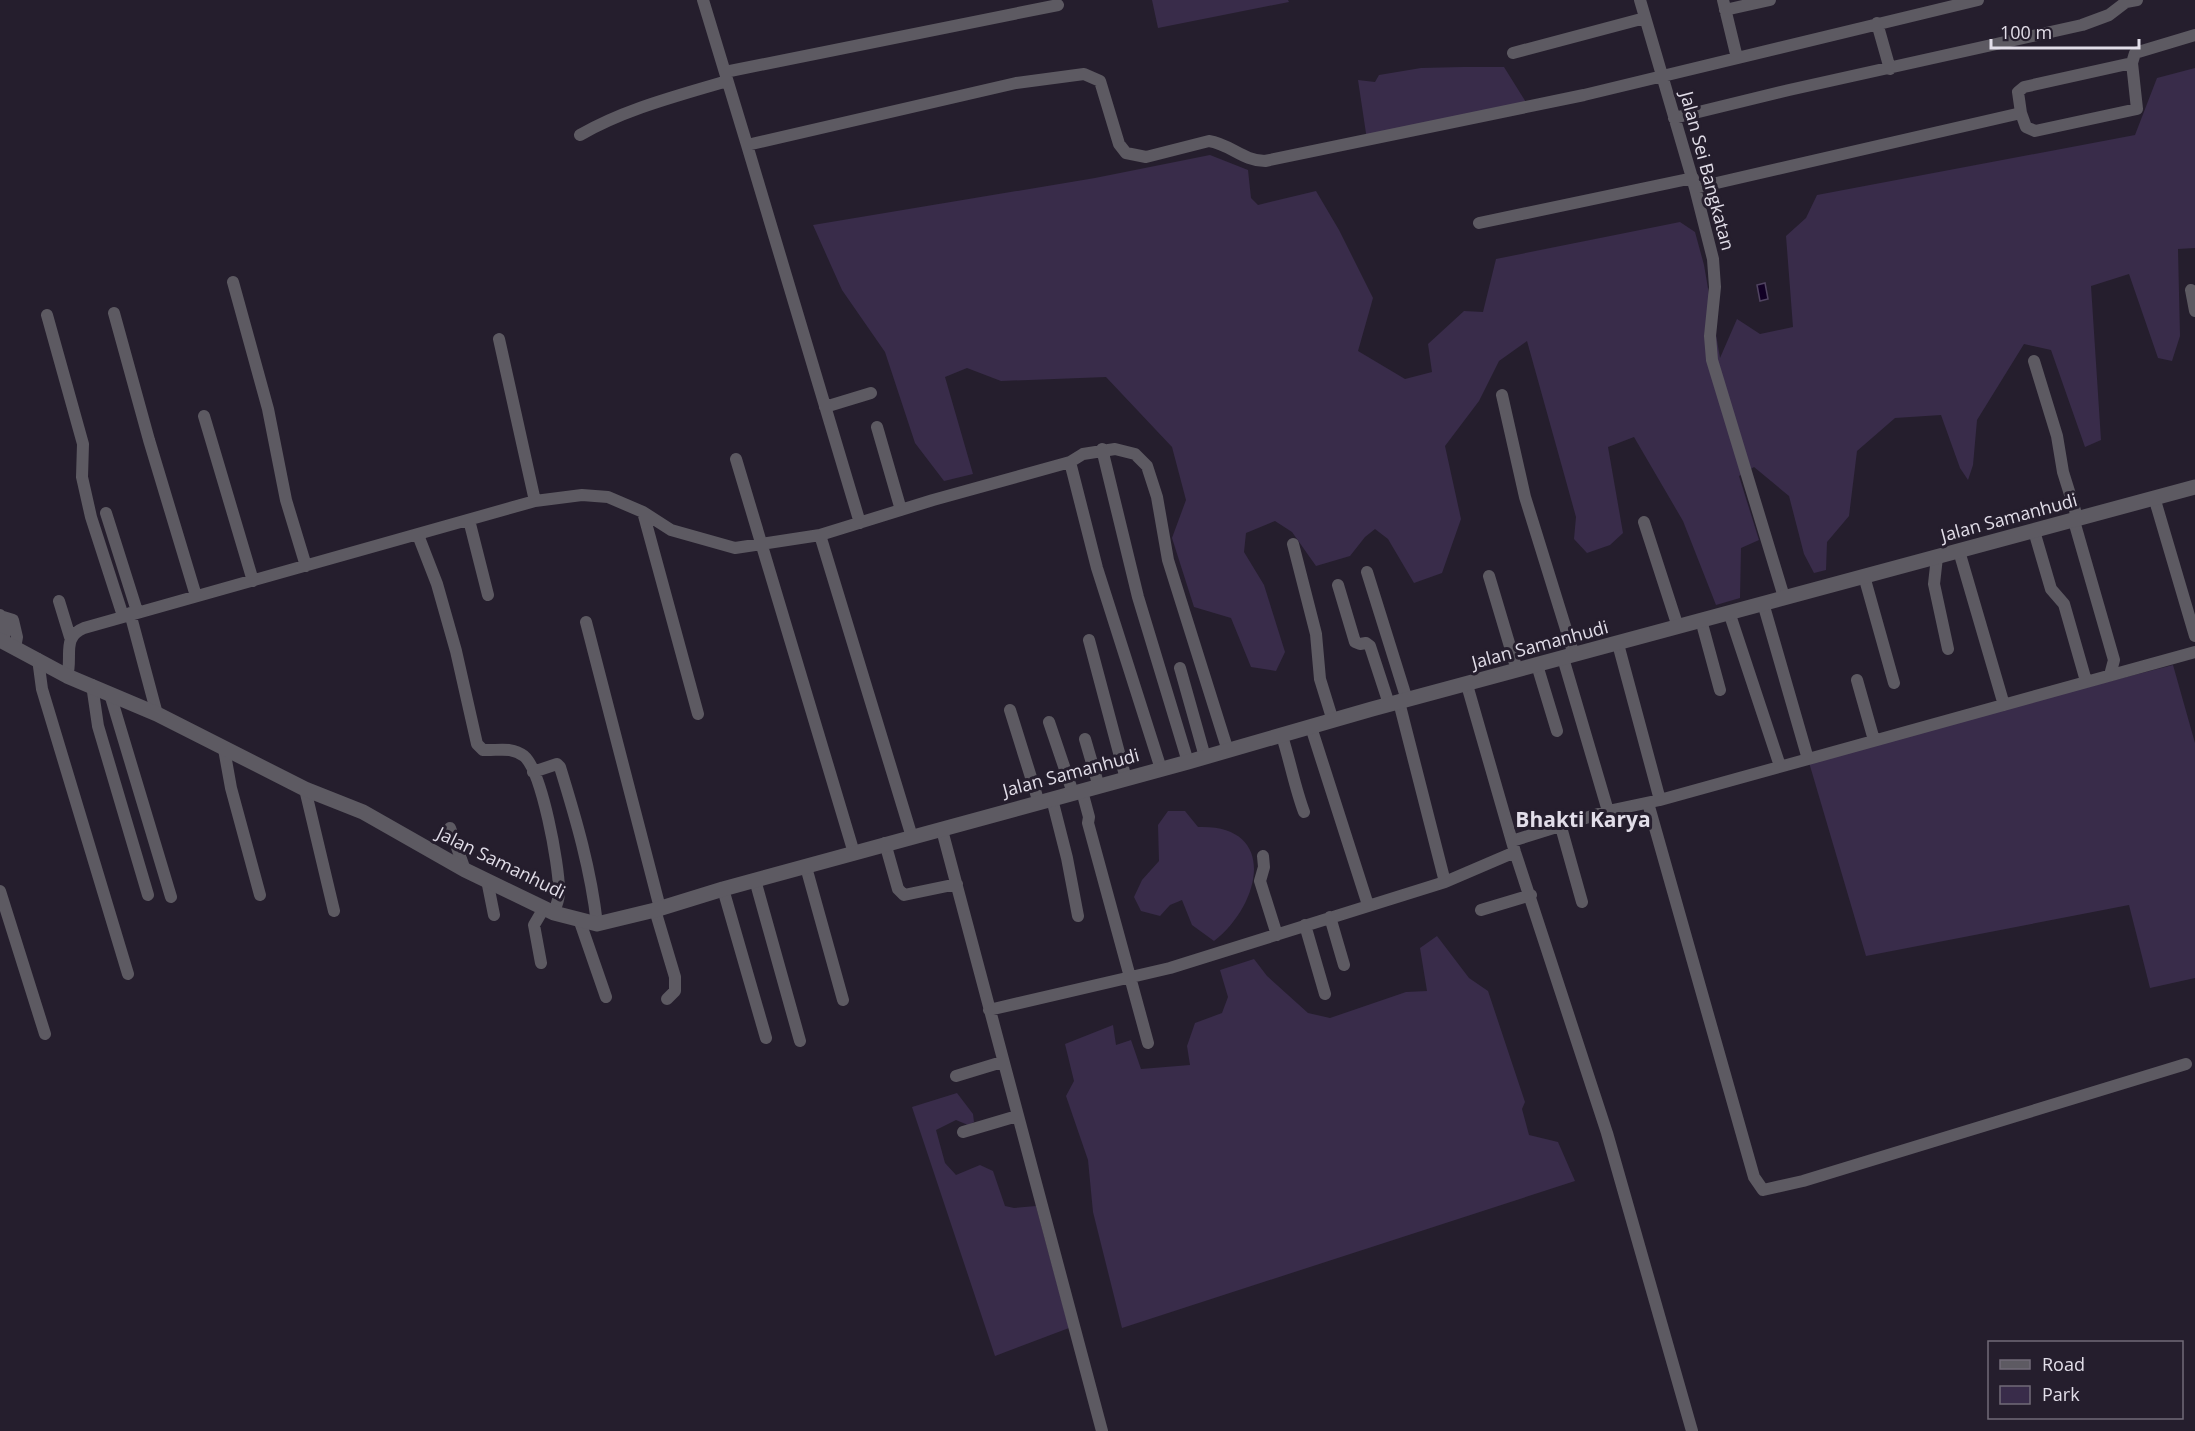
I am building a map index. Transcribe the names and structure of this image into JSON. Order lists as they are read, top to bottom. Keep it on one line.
{"streets":{"street":["Jalan Sei Bangkatan","Jalan Samanhudi"]},"crossings":[["Jalan Sei Bangkatan","Jalan Samanhudi"]],"districts":["Bhakti Karya"],"legend":["Road","Park"],"scale_bar":"100 m"}
